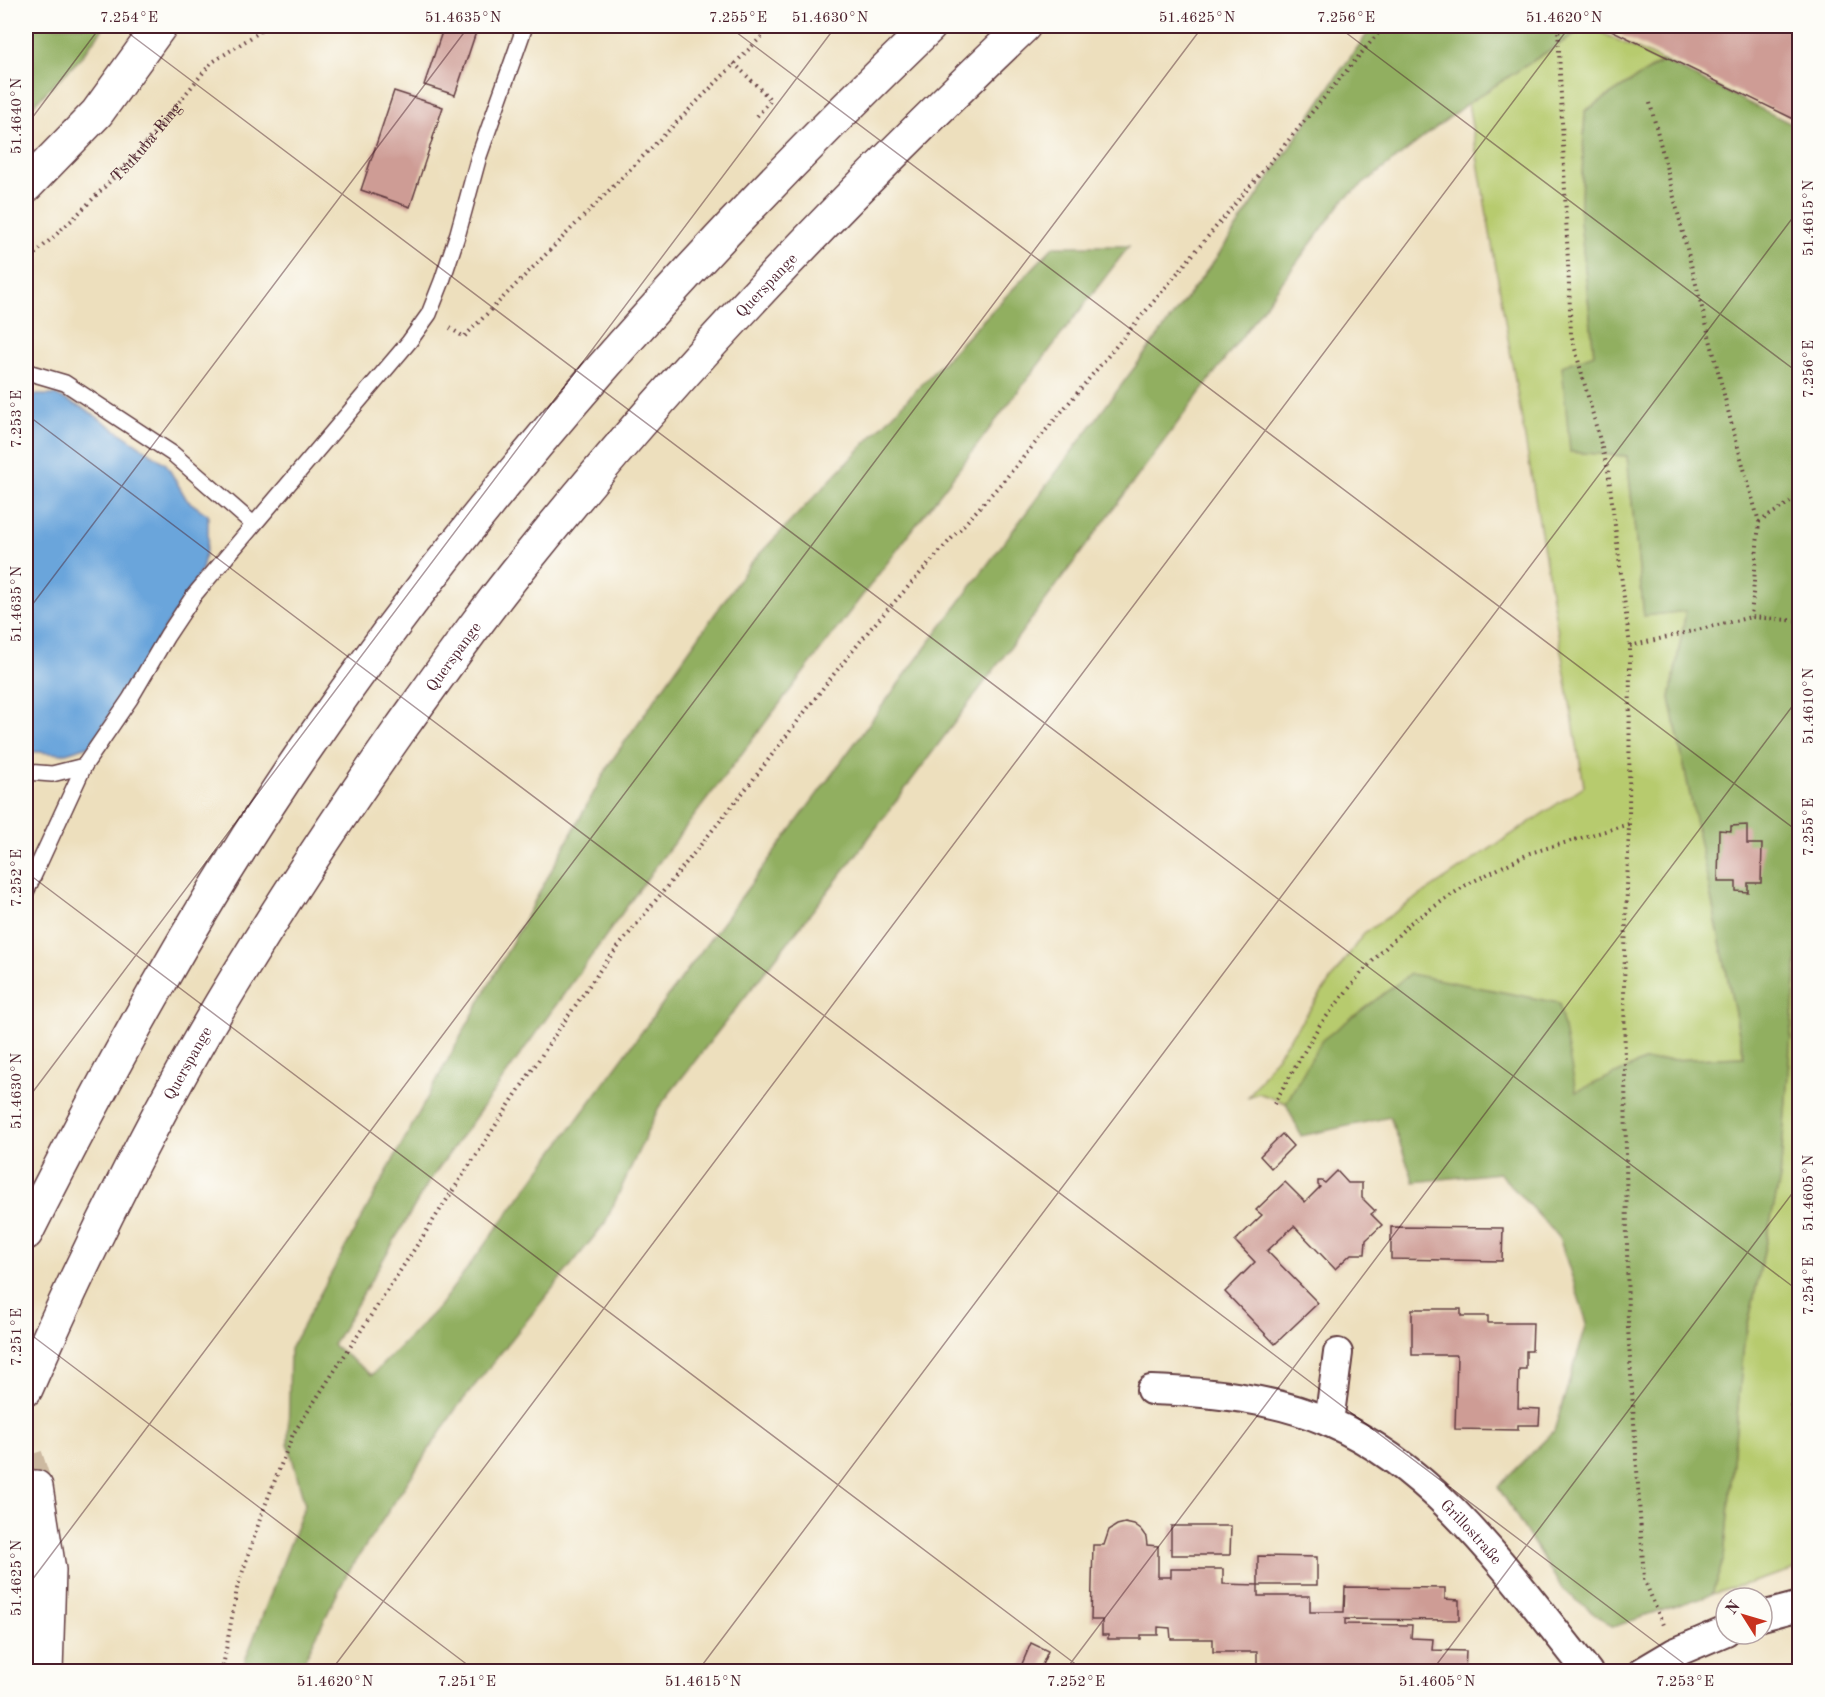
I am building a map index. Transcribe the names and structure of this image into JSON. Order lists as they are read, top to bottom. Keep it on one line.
{"streets":{"main road":["Querspange"],"street":["Grillostraße"],"path":["Tsukuba-Ring"]},"north":"top left","coordinates":["7.254°E","51.4635°N","7.255°E","51.4630°N","51.4625°N","7.256°E","51.4620°N","51.4640°N","51.4615°N","7.253°E","51.4610°N","7.252°E","51.4605°N","7.251°E"]}
